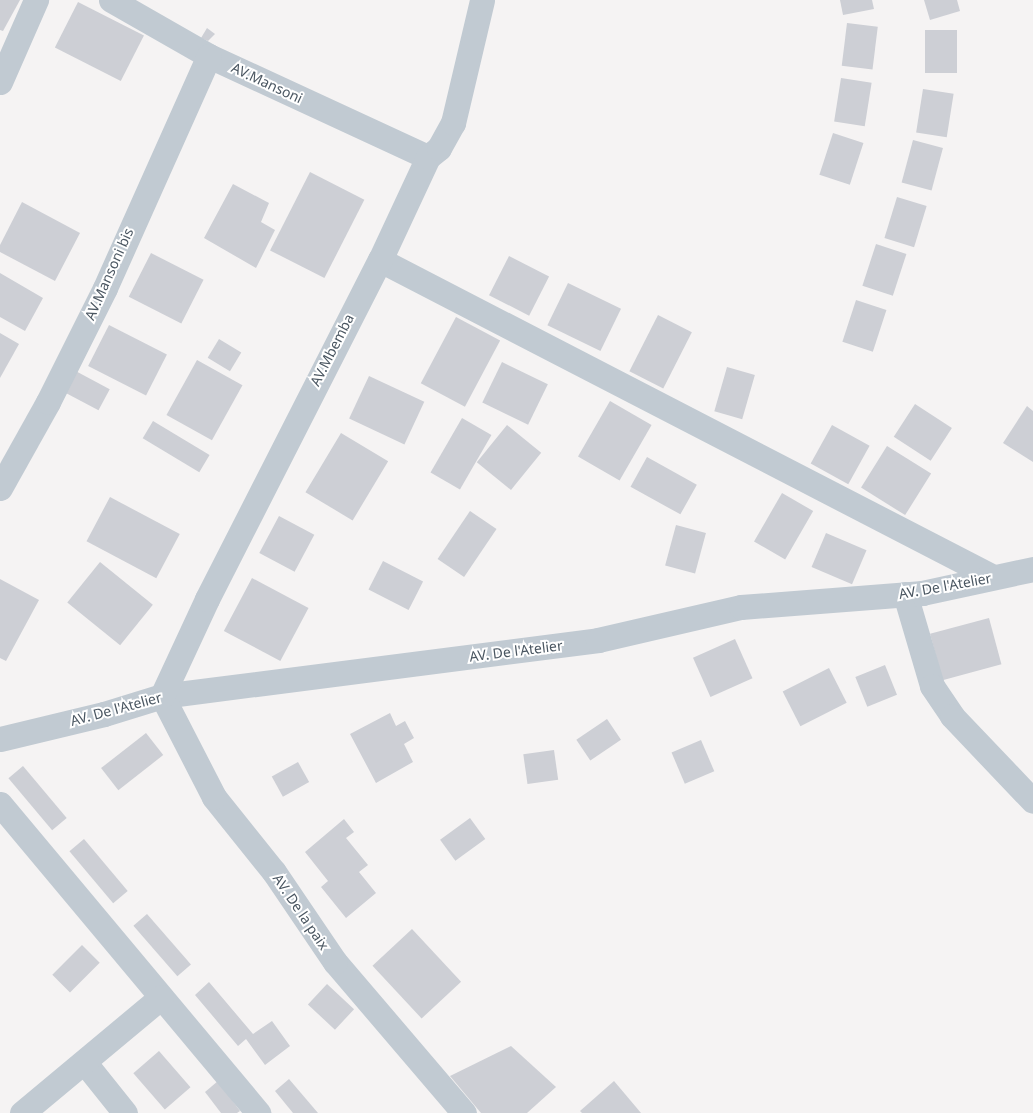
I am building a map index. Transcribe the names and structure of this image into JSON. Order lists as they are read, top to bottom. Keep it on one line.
{"streets":{"street":["AV.Mansoni","AV.Mansoni bis","AV.Mbemba","AV. De l'Atelier","AV. De la paix"]},"crossings":[["AV.Mansoni","AV.Mansoni bis"],["AV.Mansoni","AV.Mbemba"],["AV.Mbemba","AV. De l'Atelier"],["AV.Mbemba","AV. De la paix"],["AV. De l'Atelier","AV. De la paix"]]}
